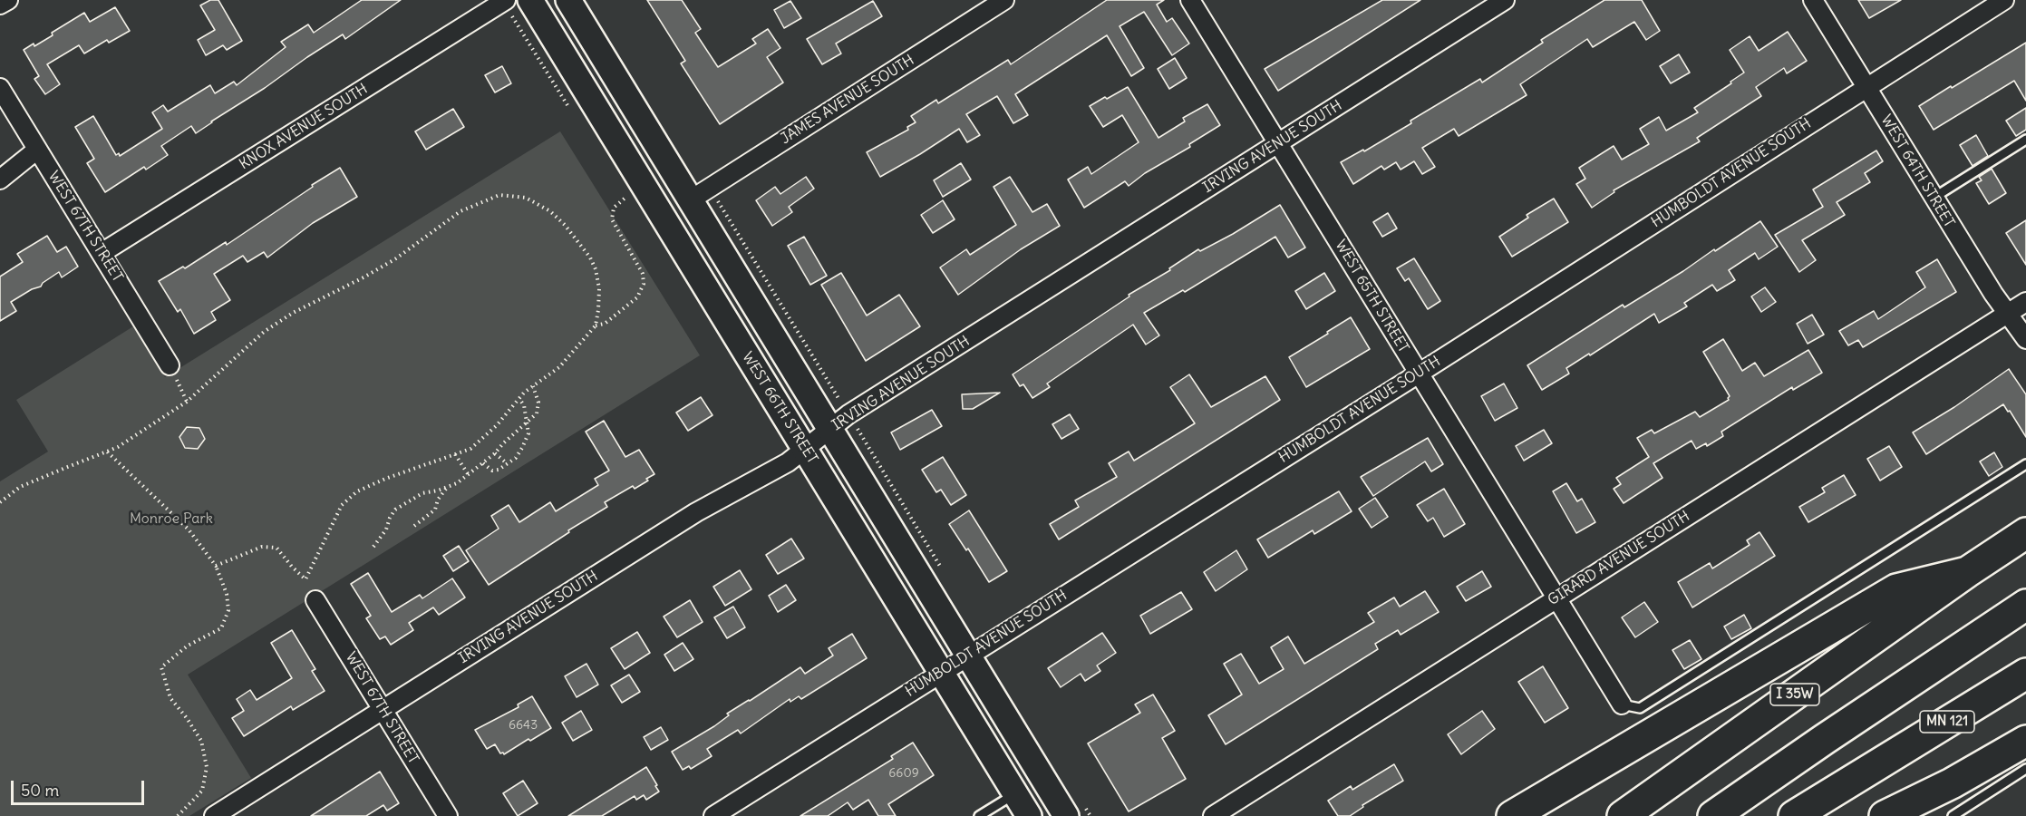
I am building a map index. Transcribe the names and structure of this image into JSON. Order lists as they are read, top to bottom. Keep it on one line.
{"streets":{"highway":["I 35W","MN 121"],"main road":["WEST 66TH STREET"],"street":["JAMES AVENUE SOUTH","KNOX AVENUE SOUTH","IRVING AVENUE SOUTH","WEST 64TH STREET","HUMBOLDT AVENUE SOUTH","WEST 67TH STREET","WEST 65TH STREET","GIRARD AVENUE SOUTH"]},"crossings":[["KNOX AVENUE SOUTH","WEST 67TH STREET"],["IRVING AVENUE SOUTH","WEST 67TH STREET"],["IRVING AVENUE SOUTH","WEST 65TH STREET"],["IRVING AVENUE SOUTH","WEST 66TH STREET"],["WEST 64TH STREET","HUMBOLDT AVENUE SOUTH"],["WEST 64TH STREET","GIRARD AVENUE SOUTH"],["HUMBOLDT AVENUE SOUTH","WEST 65TH STREET"],["HUMBOLDT AVENUE SOUTH","WEST 66TH STREET"],["WEST 65TH STREET","GIRARD AVENUE SOUTH"]],"parks":["Monroe Park"],"house_numbers":["6643","6609"],"scale_bar":"50 m"}
